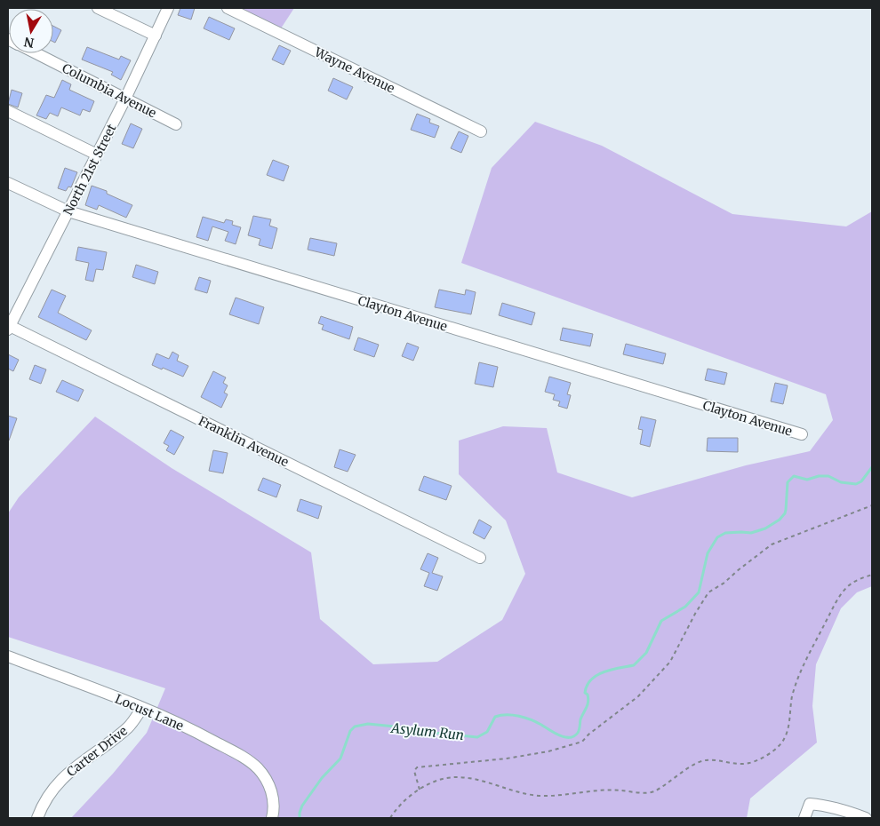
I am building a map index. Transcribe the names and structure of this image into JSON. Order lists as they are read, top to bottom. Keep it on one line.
{"streets":{"street":["Wayne Avenue","Columbia Avenue","North 21st Street","Clayton Avenue","Franklin Avenue","Locust Lane","Carter Drive"]},"crossings":[["Columbia Avenue","North 21st Street"],["North 21st Street","Clayton Avenue"],["North 21st Street","Franklin Avenue"],["Locust Lane","Carter Drive"]],"water":["Asylum Run"],"north":"bottom"}
